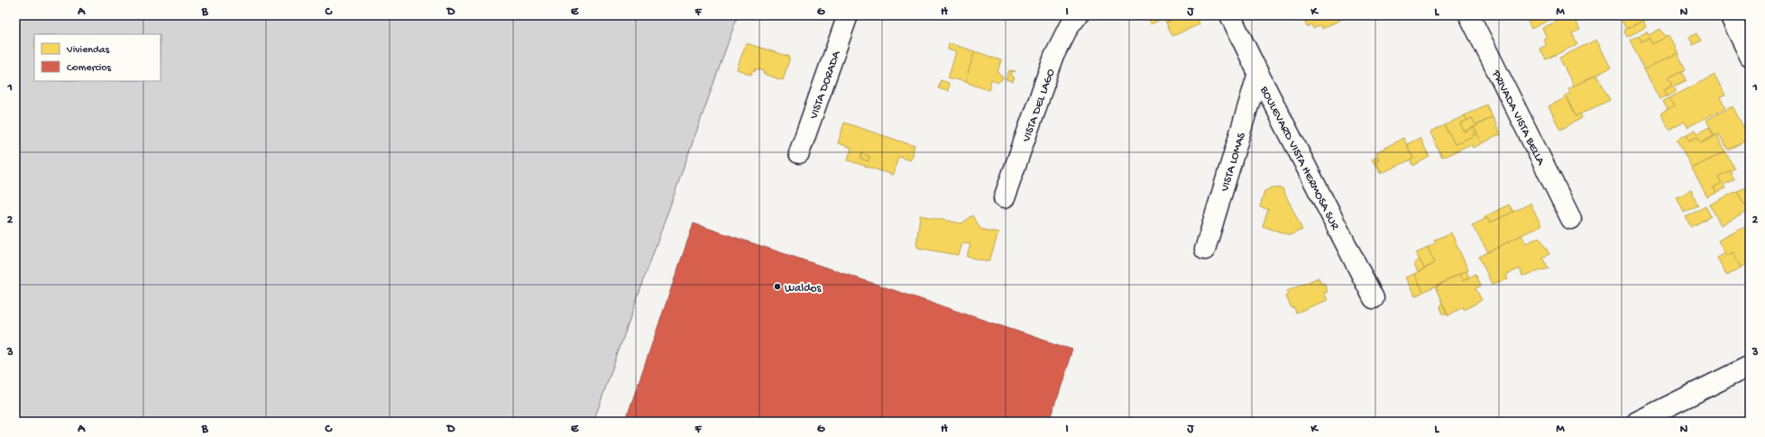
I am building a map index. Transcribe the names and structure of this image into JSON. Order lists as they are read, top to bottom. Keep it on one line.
{"streets":{"street":["VISTA DORADA","VISTA DEL LAGO","PRIVADA VISTA BELLA","BOULEVARD VISTA HERMOSA SUR","VISTA LOMAS"]},"crossings":[["BOULEVARD VISTA HERMOSA SUR","VISTA LOMAS"]],"places":["Waldos"],"legend":["Viviendas","Comercios"],"grid":{"columns":["A","B","C","D","E","F","G","H","I","J","K","L","M","N"],"rows":["1","2","3"]}}
